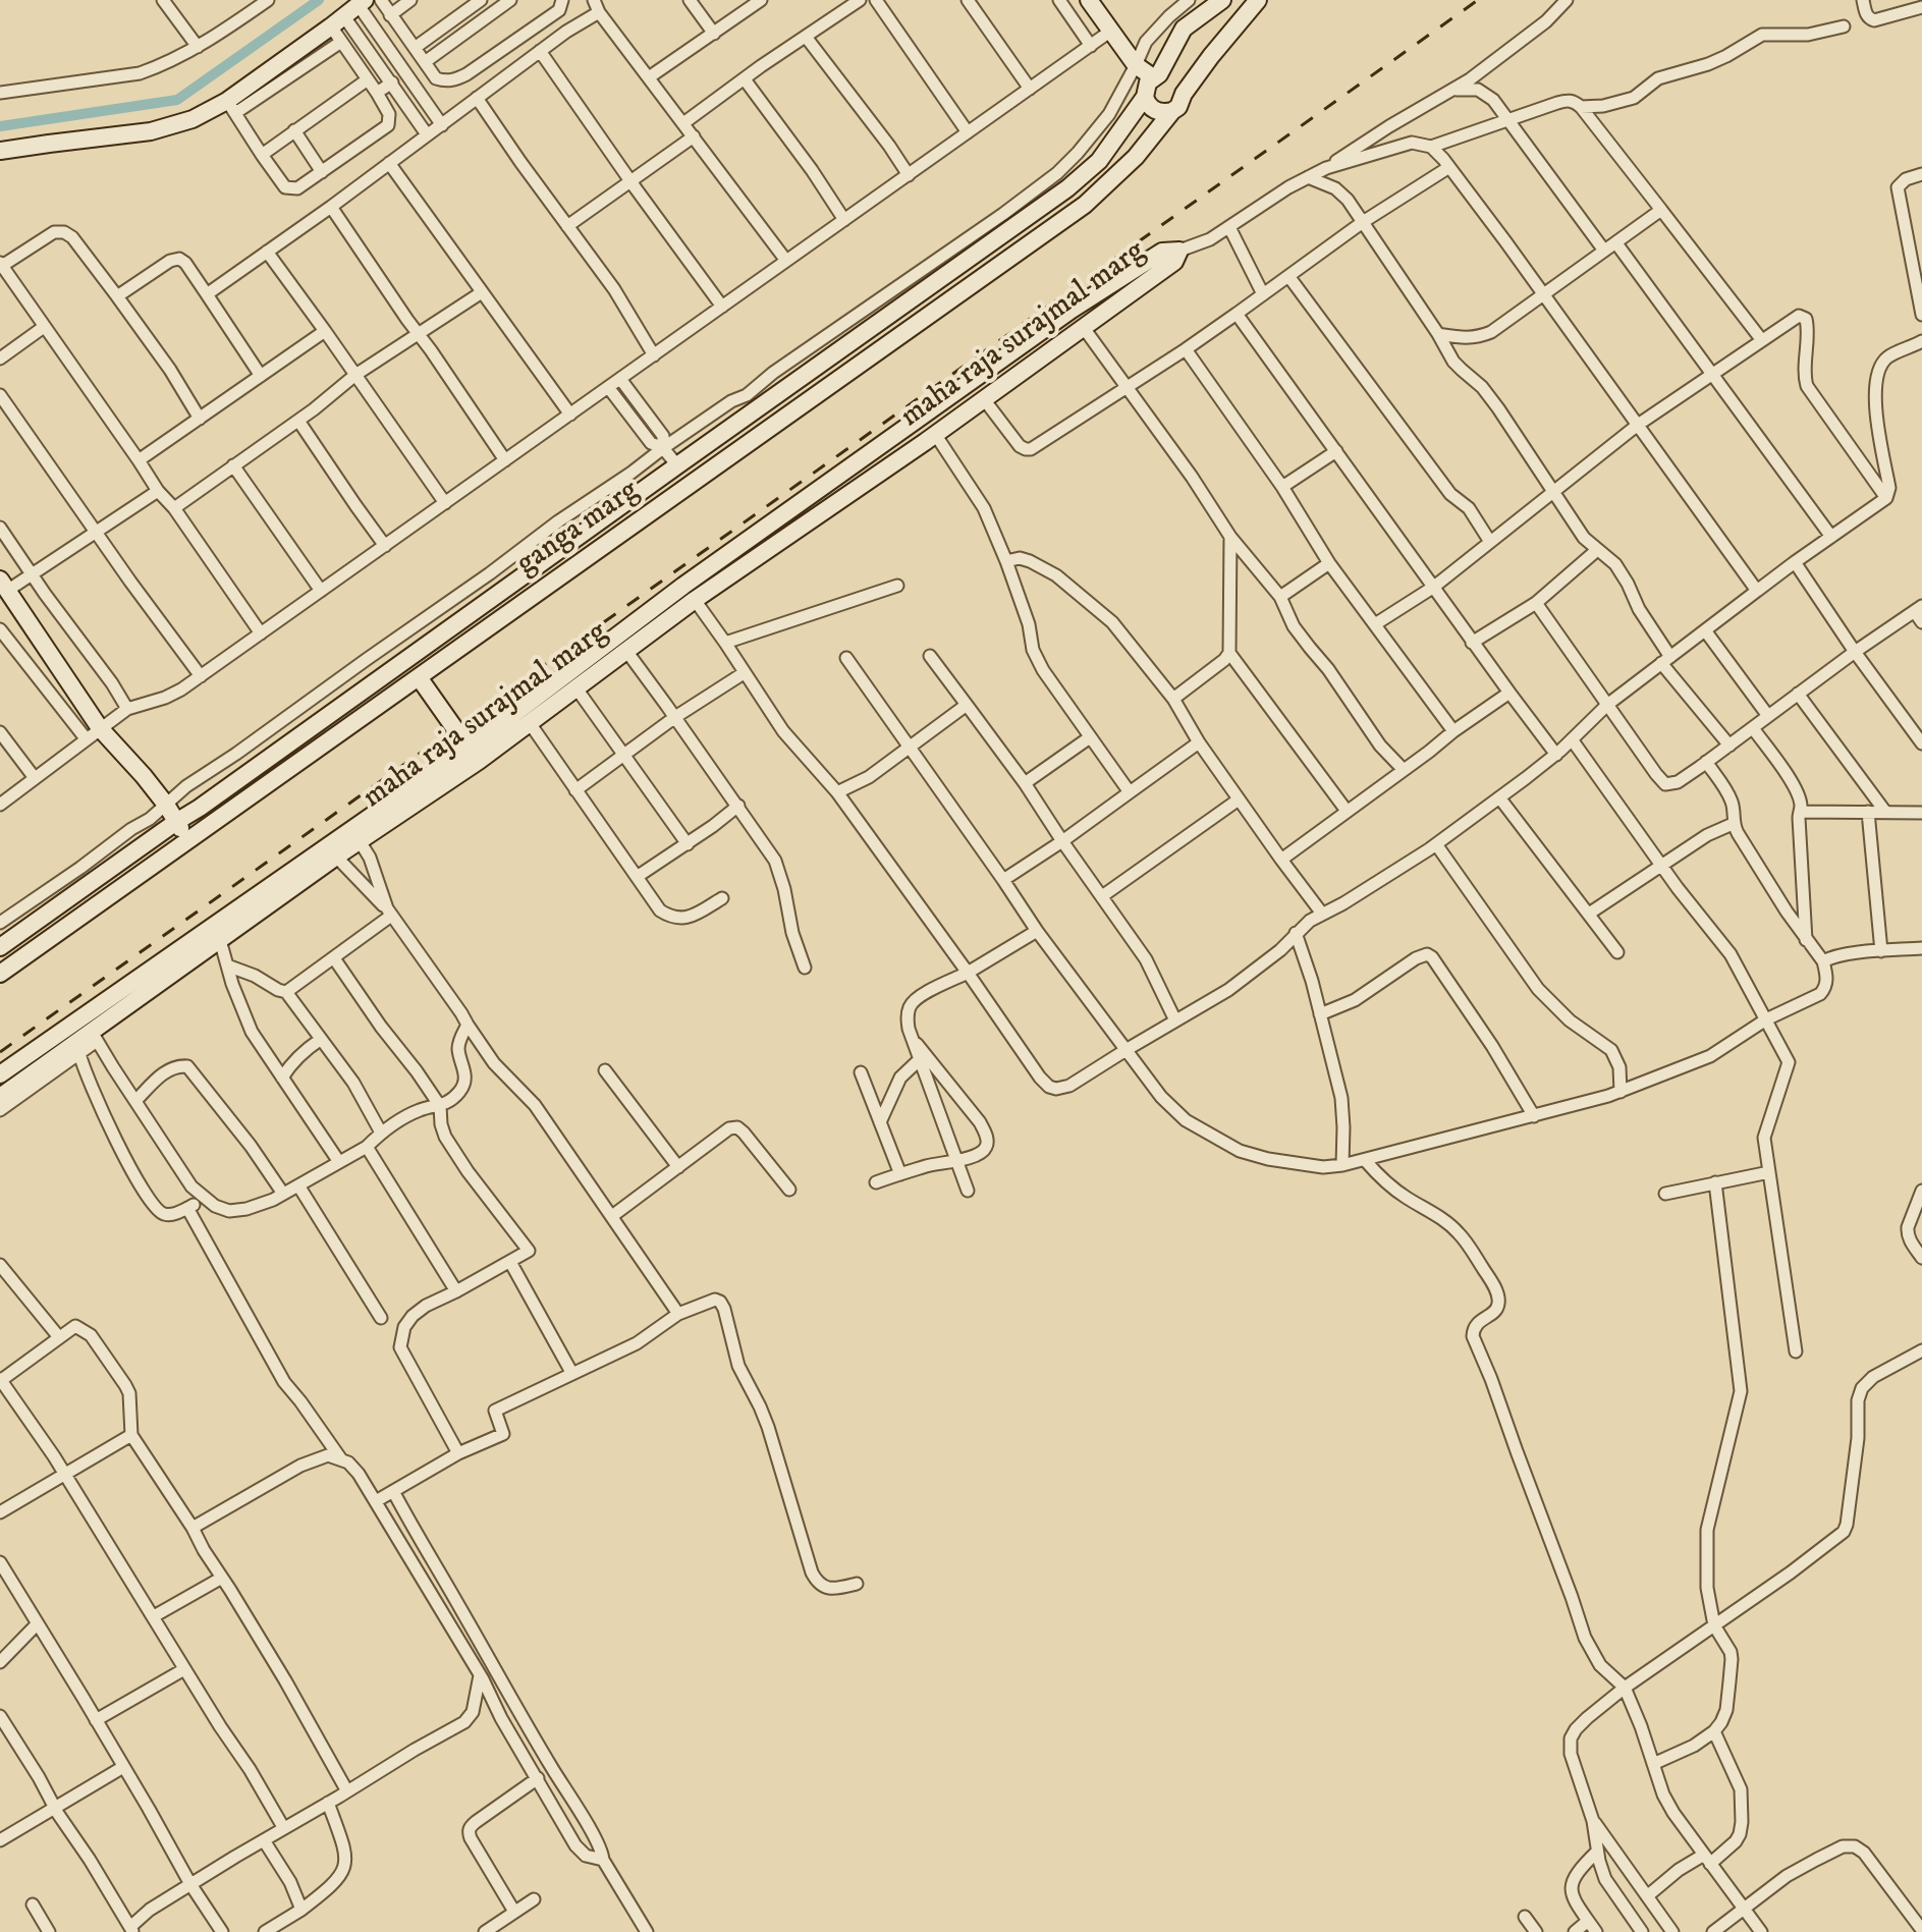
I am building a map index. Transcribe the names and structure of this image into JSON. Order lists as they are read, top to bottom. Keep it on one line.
{"streets":{"street":["maha raja surajmal marg","ganga marg"]}}
